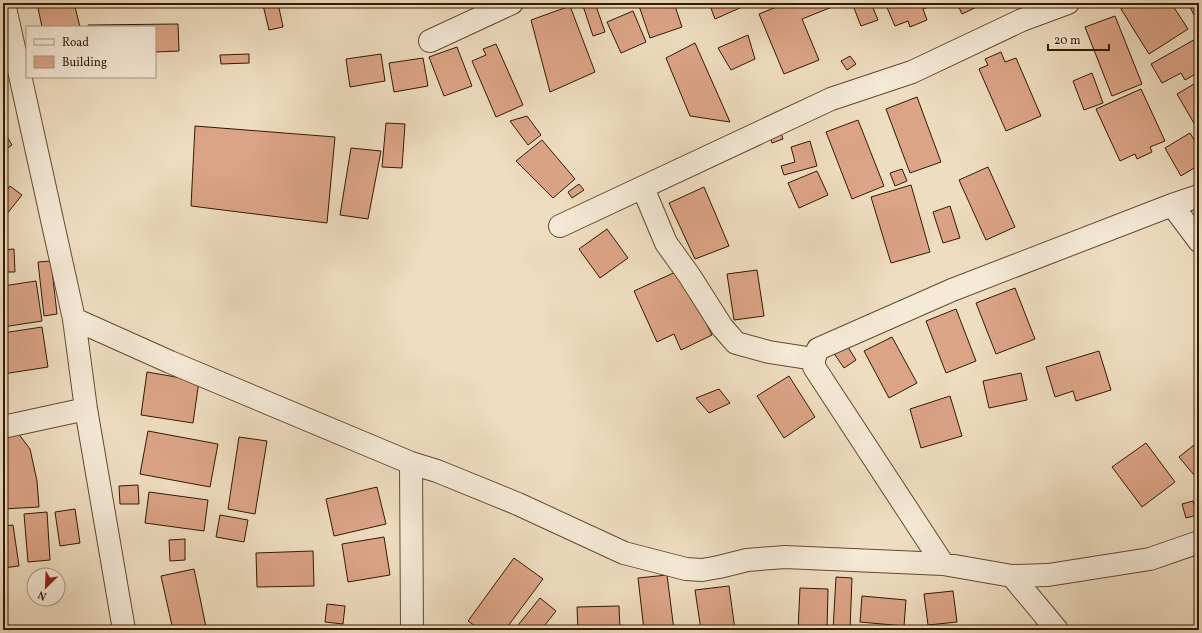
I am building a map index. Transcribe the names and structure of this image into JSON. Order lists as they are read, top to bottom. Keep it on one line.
{"legend":["Road","Building"],"scale_bar":"20 m","north":"bottom left"}
